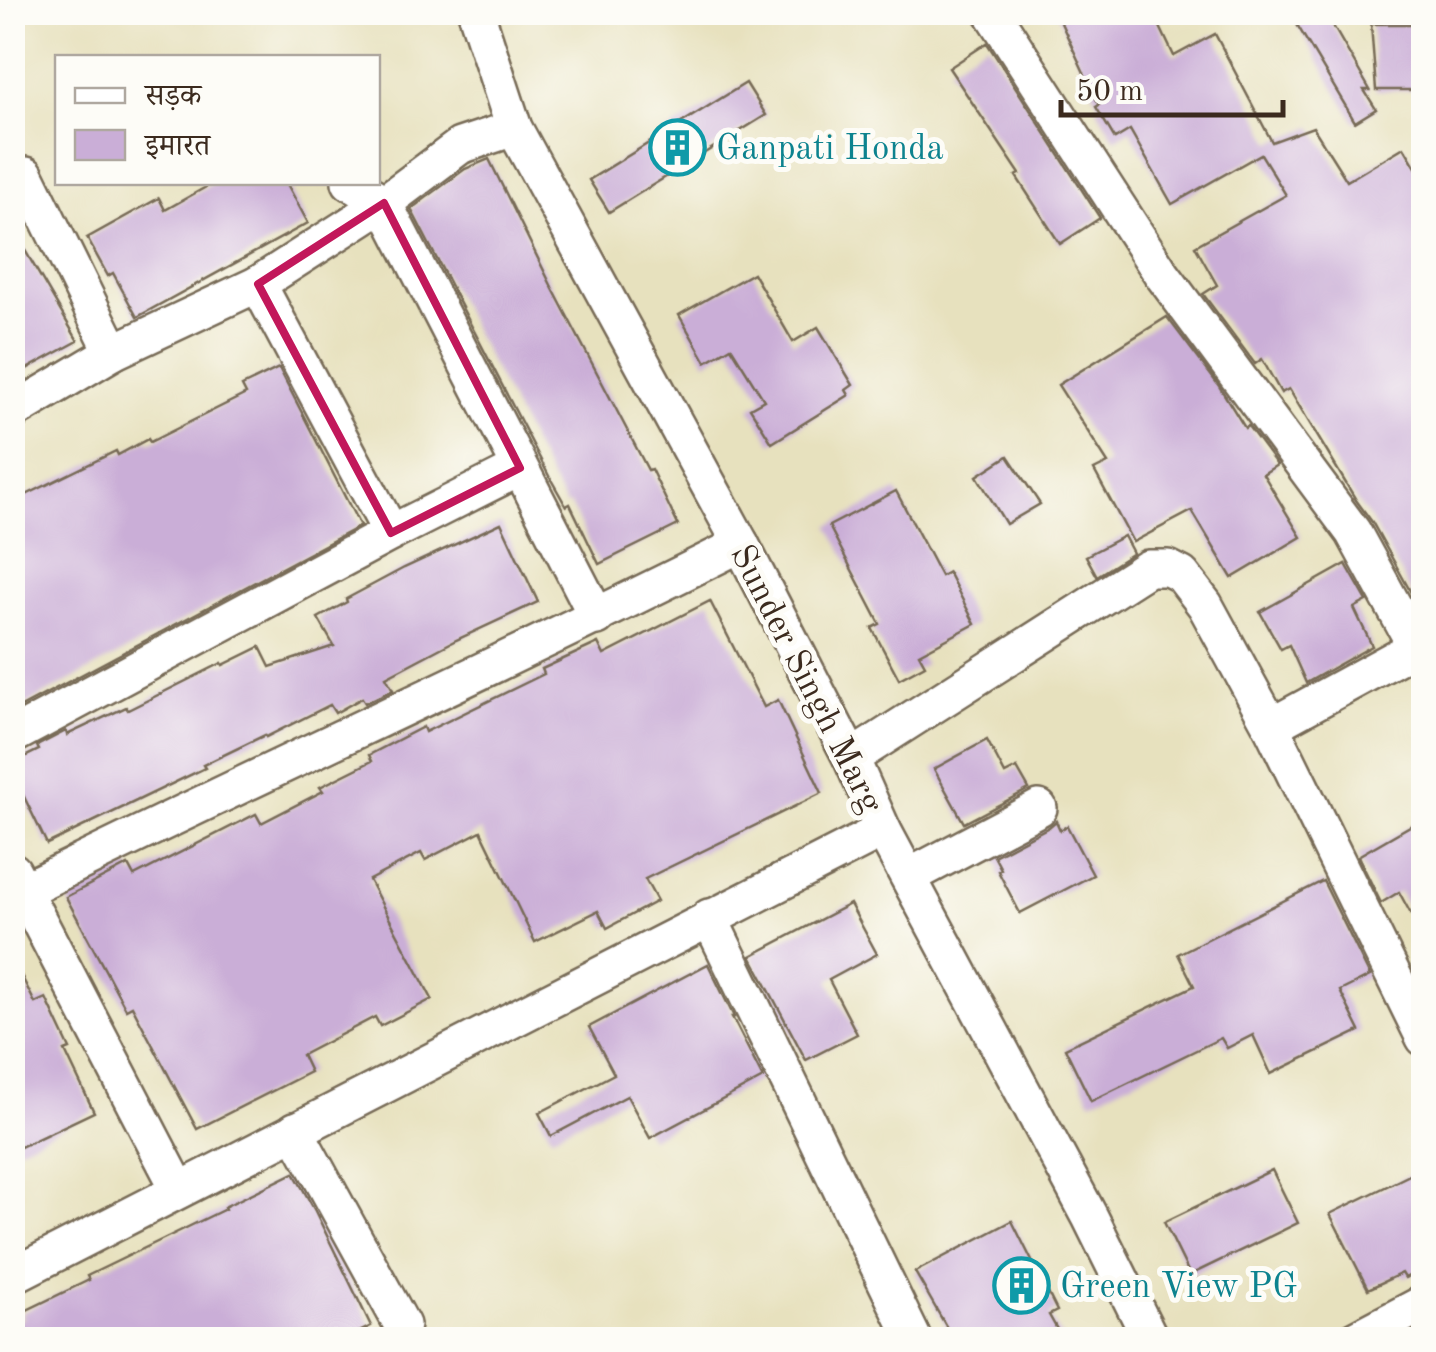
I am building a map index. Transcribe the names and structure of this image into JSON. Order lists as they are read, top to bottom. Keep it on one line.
{"streets":{"street":["Sunder Singh Marg"]},"places":{"building":["Ganpati Honda","Green View PG"]},"legend":["सड़क","इमारत"],"scale_bar":"50 m"}
